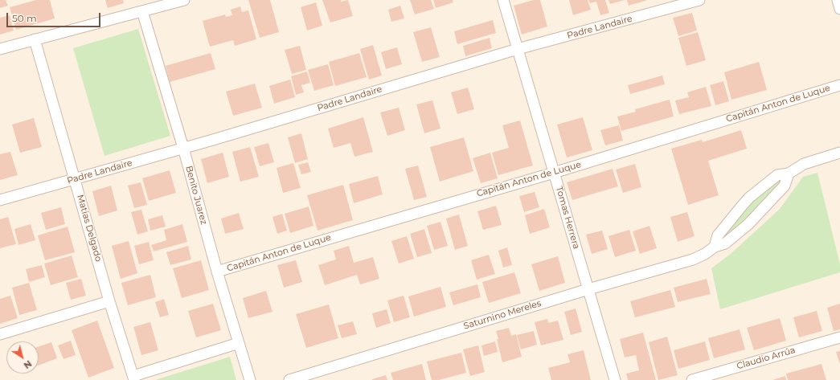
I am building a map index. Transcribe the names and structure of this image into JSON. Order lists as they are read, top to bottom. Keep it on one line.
{"streets":{"street":["Padre Landaire","Capitán Anton de Luque","Benito Juarez","Tomas Herrera","Matias Delgado","Saturnino Mereles","Claudio Arrúa"]},"crossings":[["Padre Landaire","Benito Juarez"],["Padre Landaire","Tomas Herrera"],["Padre Landaire","Matias Delgado"],["Capitán Anton de Luque","Benito Juarez"],["Capitán Anton de Luque","Tomas Herrera"],["Tomas Herrera","Saturnino Mereles"]],"scale_bar":"50 m","north":"bottom right"}
